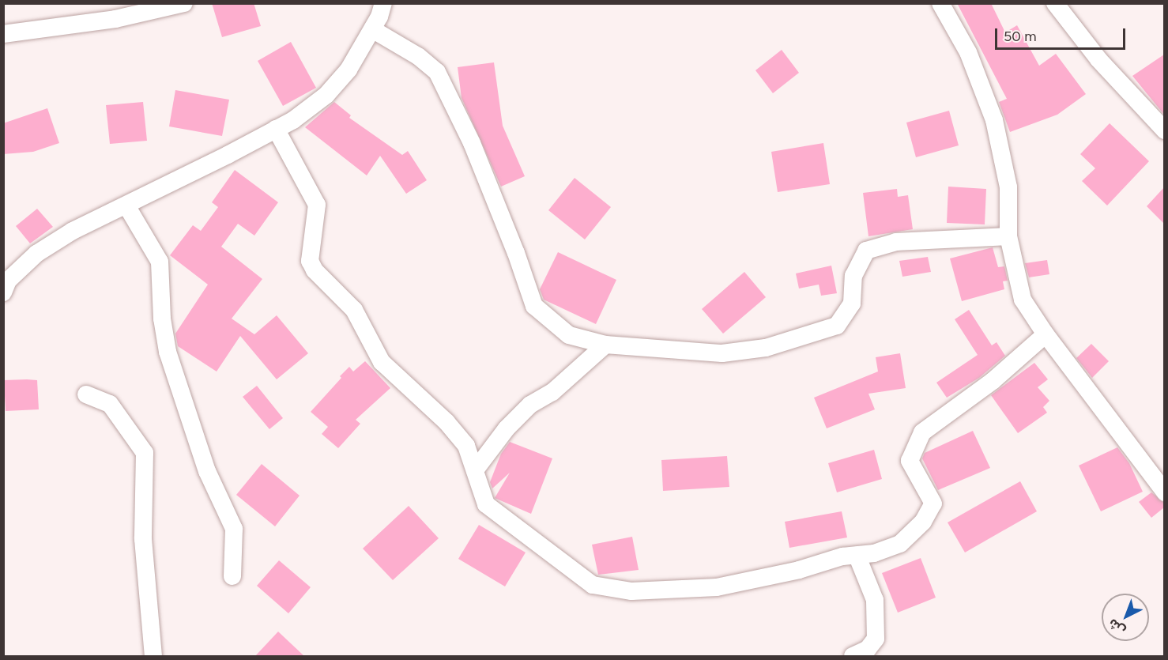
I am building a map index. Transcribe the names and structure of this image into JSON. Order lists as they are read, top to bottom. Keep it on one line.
{"scale_bar":"50 m","north":"bottom left"}
